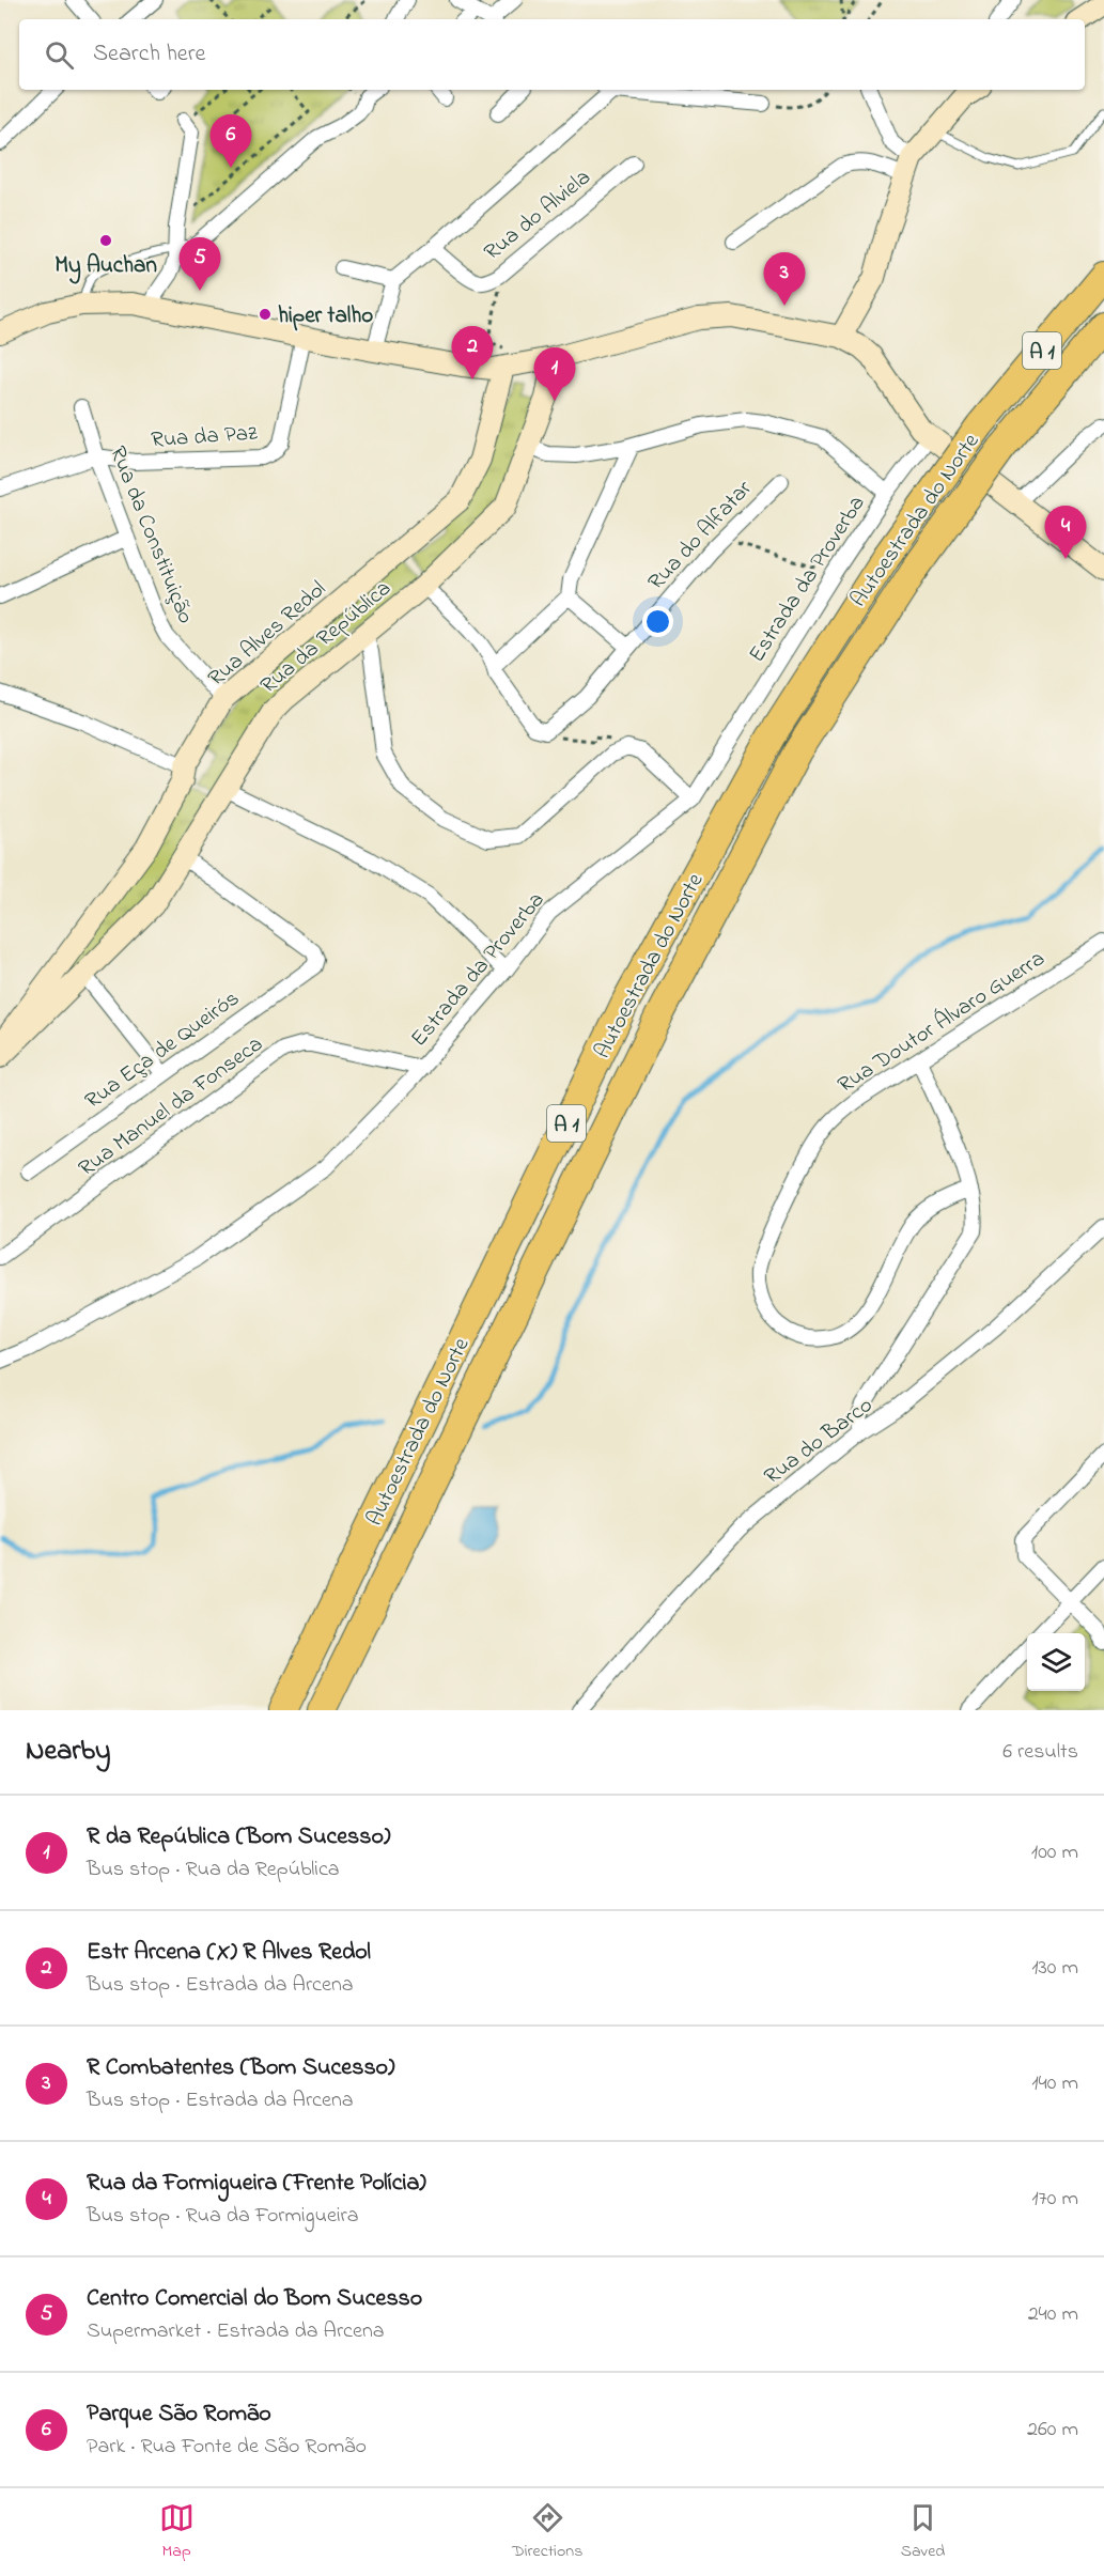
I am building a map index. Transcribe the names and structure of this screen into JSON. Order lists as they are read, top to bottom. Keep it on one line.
{"streets":{"highway":["A 1","Autoestrada do Norte"],"street":["Rua do Alviela","Rua da Paz","Rua da Constituição","Rua do Alfatar","Estrada da Proverba","Rua Alves Redol","Rua da República","Rua Doutor Álvaro Guerra","Rua Eça de Queirós","Rua Manuel da Fonseca","Rua do Barco"]},"crossings":[["Rua da Paz","Rua da Constituição"],["Rua da Constituição","Rua Alves Redol"],["Rua do Alfatar","Rua da República"],["Estrada da Proverba","Rua Manuel da Fonseca"],["Rua da República","Rua Eça de Queirós"]],"places":["My Auchan","hiper talho"],"page":{"search":"Search here","pins":["6","5","3","2","1","4"],"heading":["Nearby","6 results"],"list":[{"mark":"1","name":"R da República (Bom Sucesso)","note":"Bus stop · Rua da República","value":"100 m"},{"mark":"2","name":"Estr Arcena (X) R Alves Redol","note":"Bus stop · Estrada da Arcena","value":"130 m"},{"mark":"3","name":"R Combatentes (Bom Sucesso)","note":"Bus stop · Estrada da Arcena","value":"140 m"},{"mark":"4","name":"Rua da Formigueira (Frente Polícia)","note":"Bus stop · Rua da Formigueira","value":"170 m"},{"mark":"5","name":"Centro Comercial do Bom Sucesso","note":"Supermarket · Estrada da Arcena","value":"240 m"},{"mark":"6","name":"Parque São Romão","note":"Park · Rua Fonte de São Romão","value":"260 m"}],"nav":["Map","Directions","Saved"]}}
